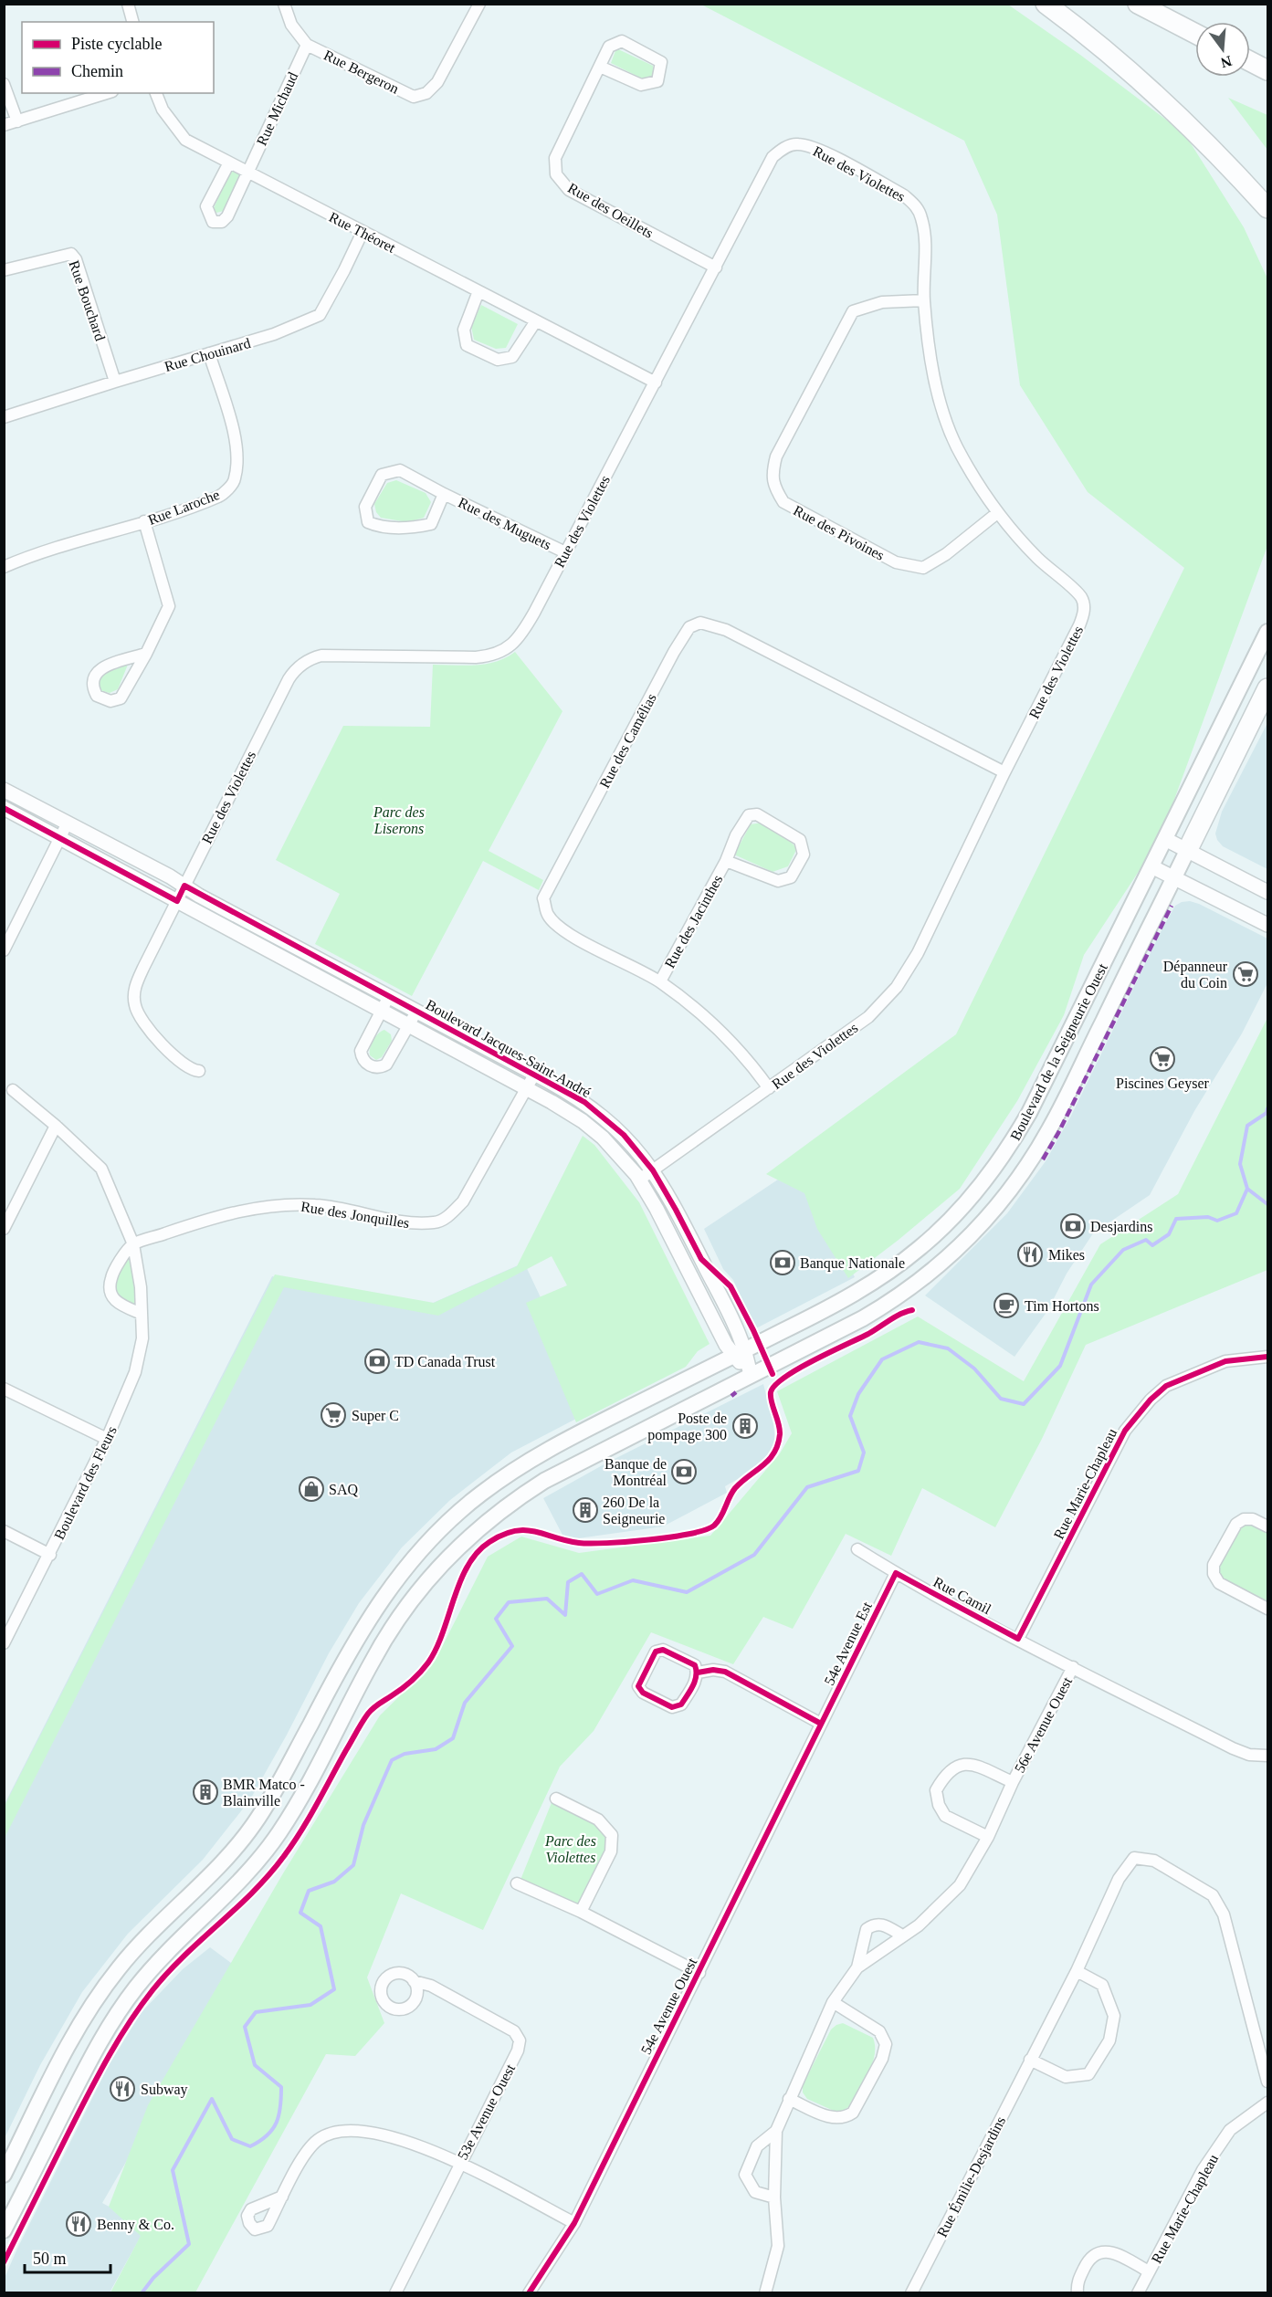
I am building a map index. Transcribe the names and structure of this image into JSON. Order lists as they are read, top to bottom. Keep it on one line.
{"streets":{"main road":["Boulevard de la Seigneurie Ouest"],"street":["Rue Bergeron","Rue Michaud","Rue des Violettes","Rue des Oeillets","Rue Théoret","Rue Bouchard","Rue Chouinard","Rue Laroche","Rue des Muguets","Rue des Pivoines","Rue des Camélias","Rue des Jacinthes","Boulevard Jacques-Saint-André","Rue des Jonquilles","Boulevard des Fleurs","Rue Marie-Chapleau","Rue Camil","54e Avenue Est","56e Avenue Ouest","54e Avenue Ouest","53e Avenue Ouest","Rue Émilie-Desjardins"]},"crossings":[["Rue Bergeron","Rue Michaud"],["Rue Michaud","Rue Théoret"],["Rue des Violettes","Rue des Oeillets"],["Rue des Violettes","Rue Théoret"],["Rue des Violettes","Rue des Muguets"],["Rue des Violettes","Rue des Pivoines"],["Rue des Violettes","Rue des Camélias"],["Rue des Violettes","Boulevard Jacques-Saint-André"],["Rue Théoret","Rue Chouinard"],["Rue Bouchard","Rue Chouinard"],["Rue Chouinard","Rue Laroche"],["Rue des Camélias","Rue des Jacinthes"],["Boulevard Jacques-Saint-André","Boulevard de la Seigneurie Ouest"],["Boulevard Jacques-Saint-André","Rue des Jonquilles"],["Rue des Jonquilles","Boulevard des Fleurs"],["Rue Marie-Chapleau","Rue Camil"],["Rue Camil","54e Avenue Est"],["Rue Camil","56e Avenue Ouest"],["54e Avenue Est","54e Avenue Ouest"]],"parks":["Parc des Liserons","Parc des Violettes"],"places":{"supermarket":["Dépanneur du Coin","Piscines Geyser","Super C"],"bank":["Desjardins","Banque Nationale","TD Canada Trust","Banque de Montréal"],"restaurant":["Mikes","Subway","Benny & Co."],"cafe":["Tim Hortons"],"building":["Poste de pompage 300","260 De la Seigneurie","BMR Matco - Blainville"],"shop":["SAQ"]},"legend":["Piste cyclable","Chemin"],"scale_bar":"50 m","north":"bottom"}
